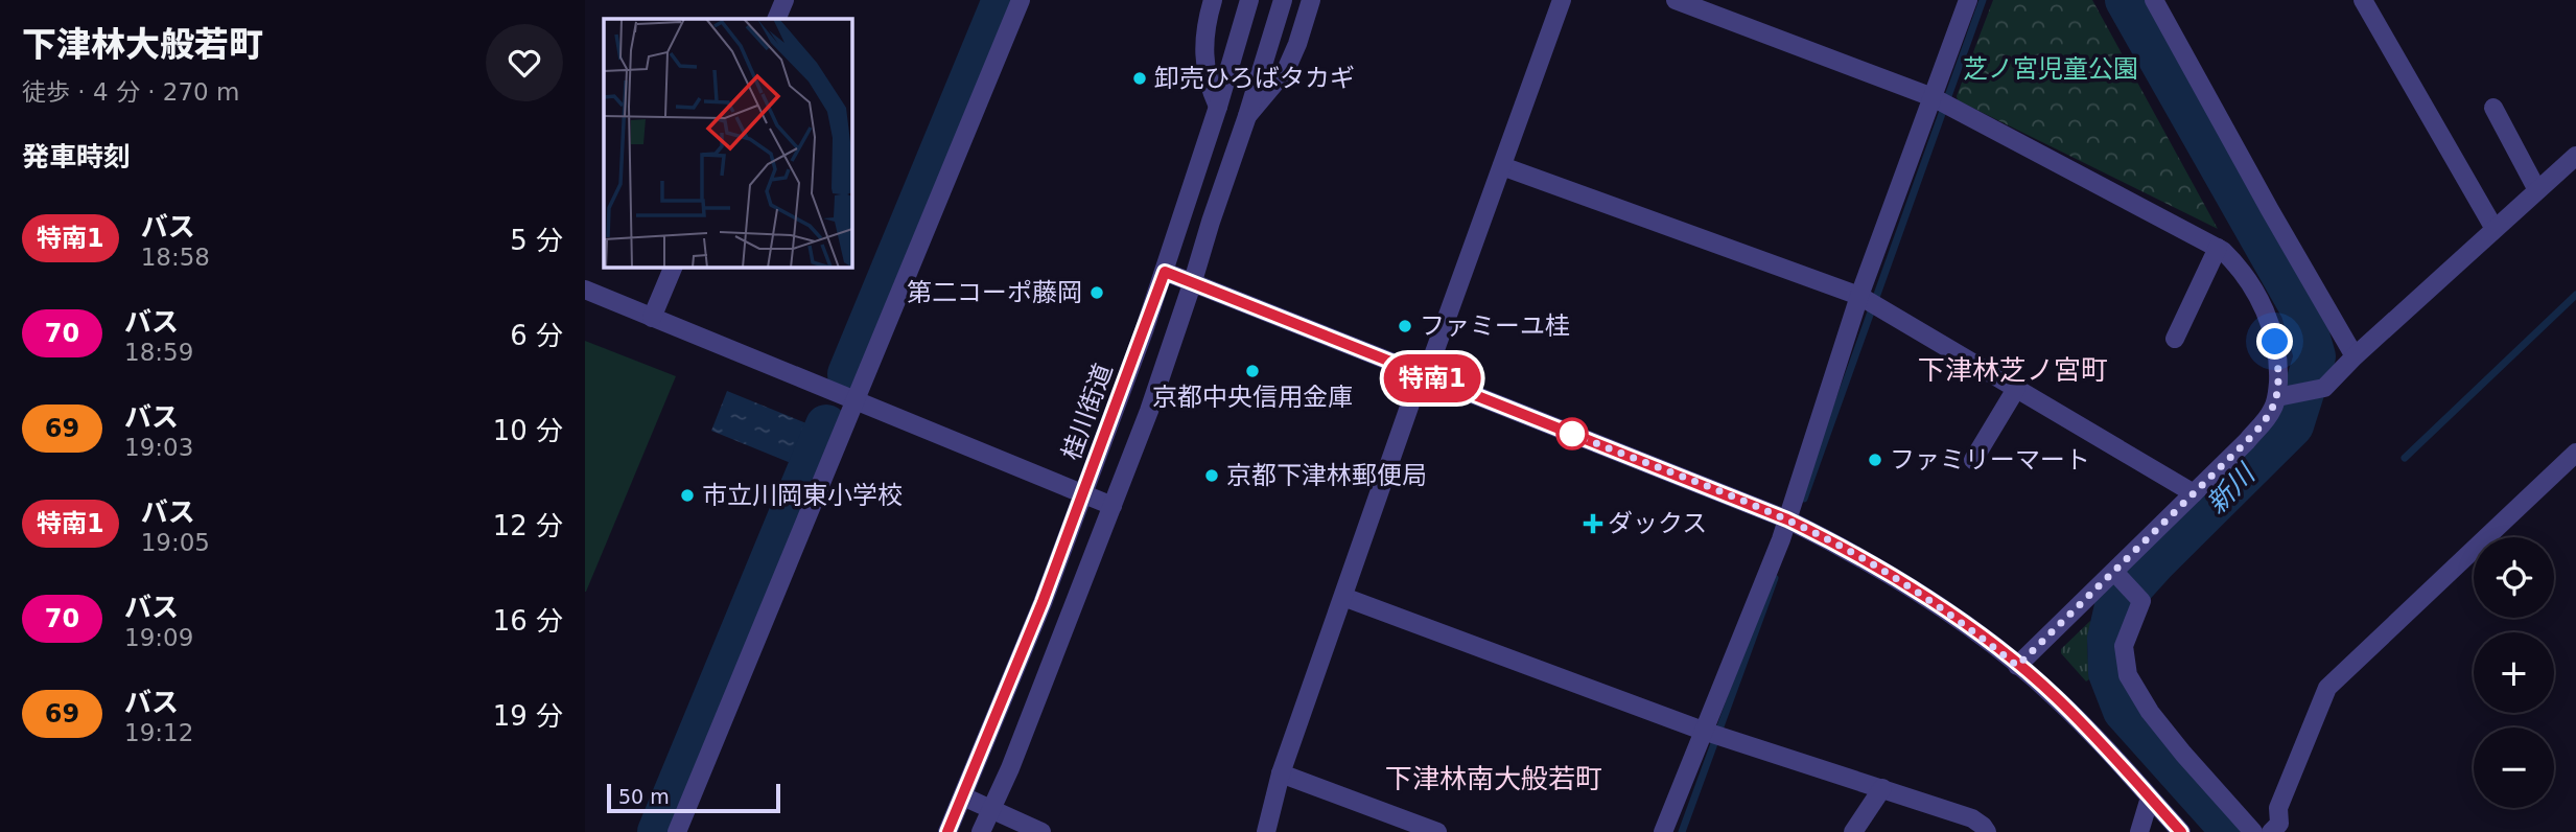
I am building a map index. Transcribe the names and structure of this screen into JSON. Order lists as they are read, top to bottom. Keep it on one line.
{"streets":{"street":["桂川街道"]},"districts":["下津林芝ノ宮町","下津林南大般若町"],"water":["新川"],"parks":["芝ノ宮児童公園"],"places":{"other":["卸売ひろばタカギ","第二コーポ藤岡","ファミーユ桂","京都中央信用金庫","ファミリーマート","京都下津林郵便局","市立川岡東小学校"],"health":["ダックス"]},"lines":["bus line 特南1"],"scale_bar":"50 m","page":{"heading":[["下津林大般若町","徒歩 · 4 分 · 270 m"],"発車時刻"],"on_map":"特南1","list":[{"mark":"特南1","name":"バス","note":"18:58","value":"5 分"},{"mark":"70","name":"バス","note":"18:59","value":"6 分"},{"mark":"69","name":"バス","note":"19:03","value":"10 分"},{"mark":"特南1","name":"バス","note":"19:05","value":"12 分"},{"mark":"70","name":"バス","note":"19:09","value":"16 分"},{"mark":"69","name":"バス","note":"19:12","value":"19 分"}],"map_buttons":["+","−"],"scale":"50 m"}}
